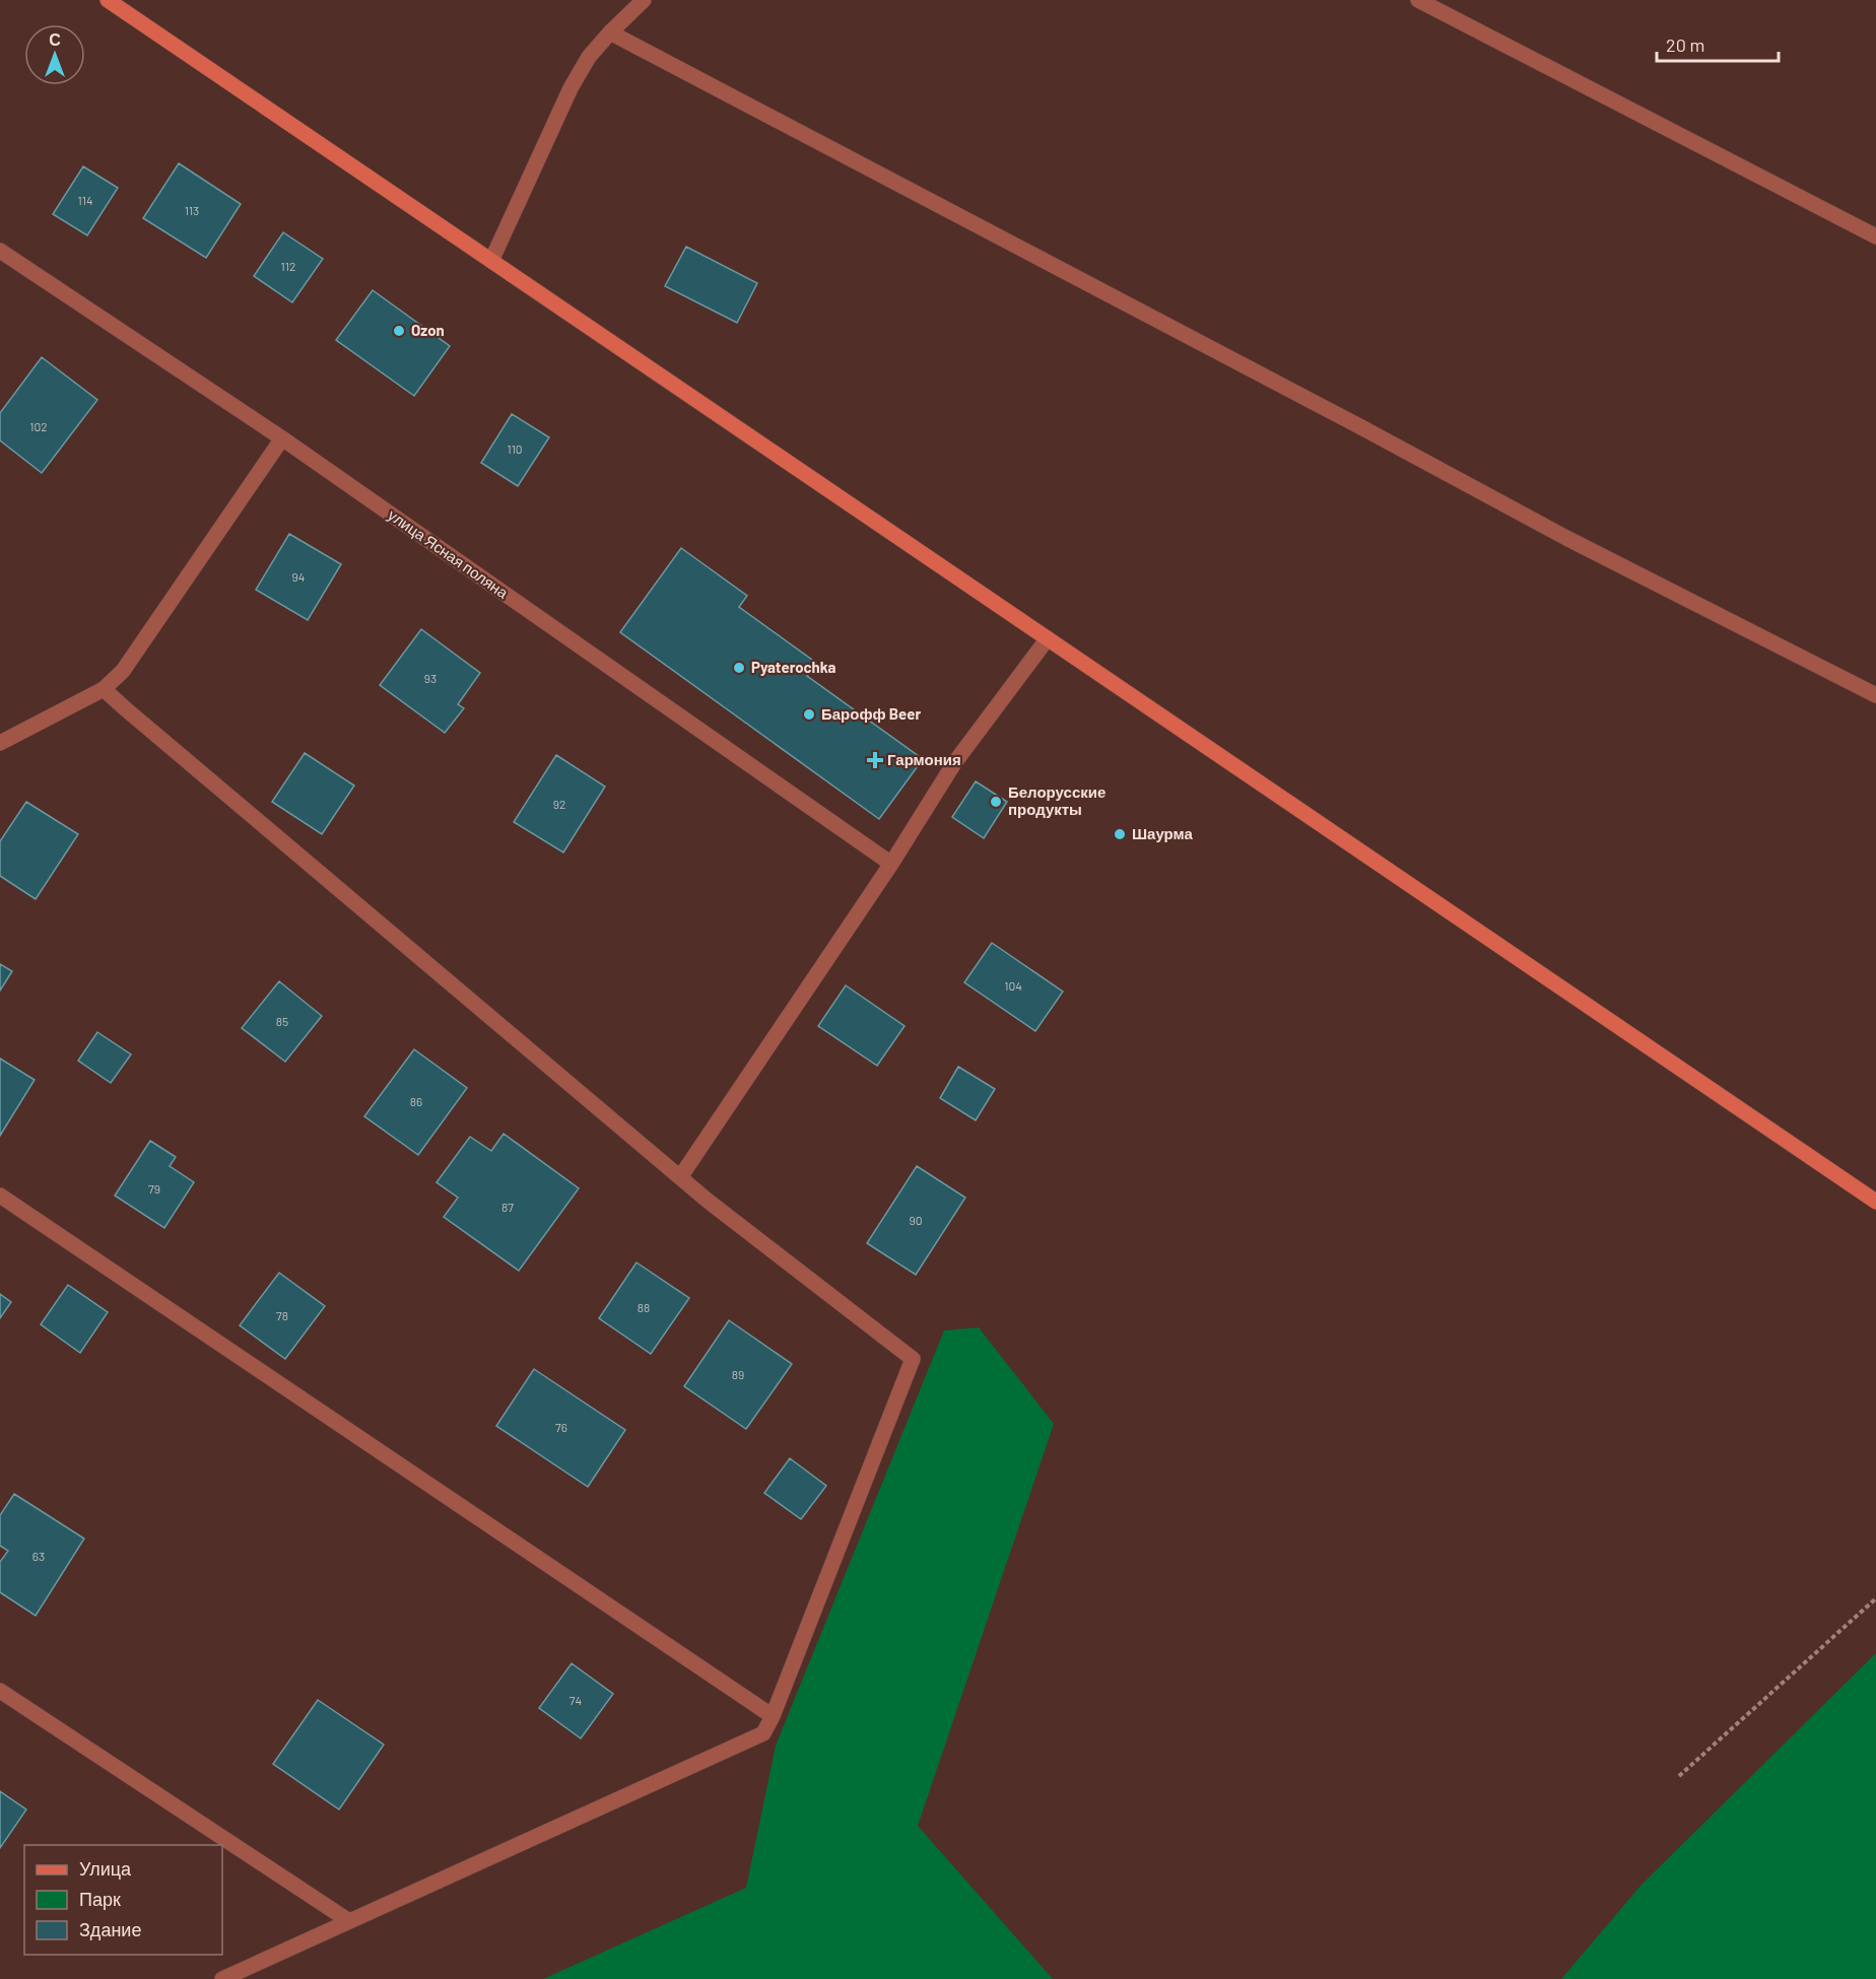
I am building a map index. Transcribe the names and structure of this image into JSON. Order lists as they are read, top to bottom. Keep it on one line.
{"streets":{"lane":["улица Ясная поляна"]},"places":{"other":["Ozon","Pyaterochka","Барофф Beer","Белорусские продукты","Шаурма"],"health":["Гармония"]},"house_numbers":["114","113","112","102","110","94","93","92","104","85","86","79","87","90","88","78","89","76","63","74"],"legend":["Улица","Парк","Здание"],"scale_bar":"20 m","north":"top"}
